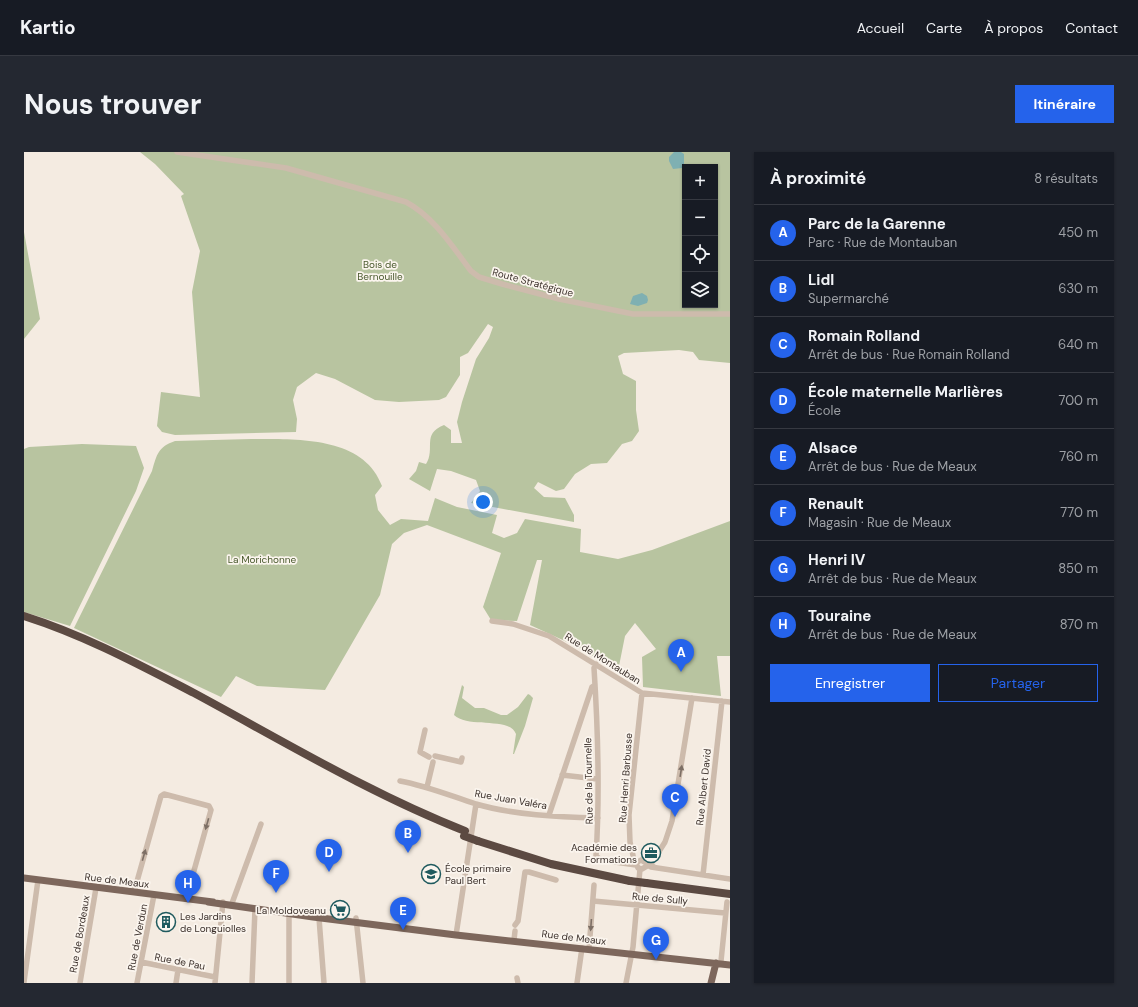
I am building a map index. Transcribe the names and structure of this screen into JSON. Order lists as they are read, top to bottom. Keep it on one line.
{"streets":{"main road":["Rue de Meaux"],"street":["Route Stratégique","Rue de Montauban","Rue Henri Barbusse","Rue de la Tournelle","Rue Albert David","Rue Juan Valéra","Rue de Sully","Rue de Bordeaux","Rue de Verdun","Rue de Pau"]},"crossings":[["Rue de Montauban","Rue Henri Barbusse"],["Rue de Montauban","Rue de la Tournelle"],["Rue de Montauban","Rue Albert David"],["Rue Henri Barbusse","Rue de la Tournelle"],["Rue de la Tournelle","Rue Juan Valéra"],["Rue de Meaux","Rue de Bordeaux"],["Rue de Meaux","Rue de Verdun"],["Rue de Verdun","Rue de Pau"]],"parks":["Bois de Bernouille","La Morichonne"],"places":{"office":["Académie des Formations"],"school or university":["École primaire Paul Bert"],"supermarket":["La Moldoveanu"],"building":["Les Jardins de Longuiolles"]},"page":{"header":"Kartio","nav":["Accueil","Carte","À propos","Contact"],"buttons":["Itinéraire",["Enregistrer","Partager"]],"title":"Nous trouver","heading":["À proximité","8 résultats"],"map_buttons":["+","−"],"list":[{"mark":"A","name":"Parc de la Garenne","note":"Parc · Rue de Montauban","value":"450 m"},{"mark":"B","name":"Lidl","note":"Supermarché","value":"630 m"},{"mark":"C","name":"Romain Rolland","note":"Arrêt de bus · Rue Romain Rolland","value":"640 m"},{"mark":"D","name":"École maternelle Marlières","note":"École","value":"700 m"},{"mark":"E","name":"Alsace","note":"Arrêt de bus · Rue de Meaux","value":"760 m"},{"mark":"F","name":"Renault","note":"Magasin · Rue de Meaux","value":"770 m"},{"mark":"G","name":"Henri IV","note":"Arrêt de bus · Rue de Meaux","value":"850 m"},{"mark":"H","name":"Touraine","note":"Arrêt de bus · Rue de Meaux","value":"870 m"}],"pins":["A","C","B","D","F","H","E","G"]}}
